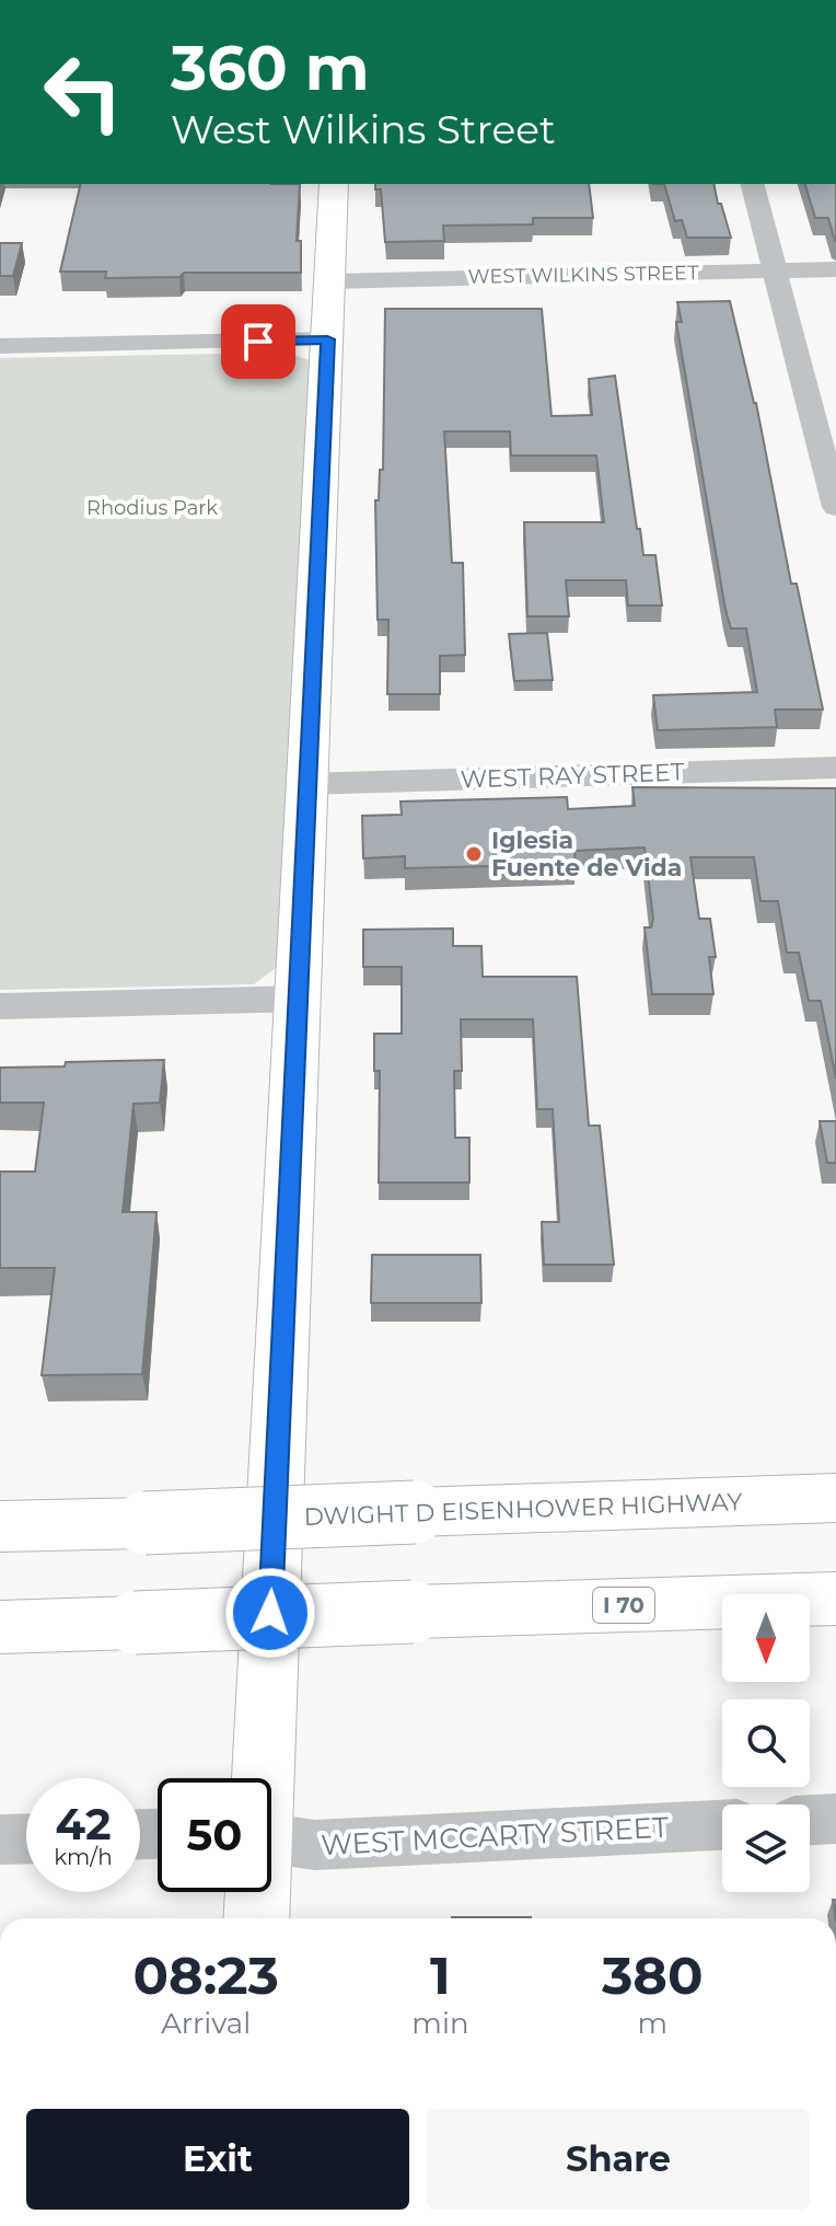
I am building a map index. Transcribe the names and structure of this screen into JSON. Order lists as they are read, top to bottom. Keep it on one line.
{"streets":{"main road":["DWIGHT D EISENHOWER HIGHWAY","I 70"],"street":["WEST WILKINS STREET","WEST RAY STREET","WEST MCCARTY STREET"]},"parks":["Rhodius Park"],"places":["Iglesia Fuente de Vida"],"north":"bottom","page":{"turn":["360 m","West Wilkins Street"],"speed":"42 km/h","limit":"50","eta":["08:23","Arrival","1","min","380","m"],"buttons":["Exit","Share"]}}
